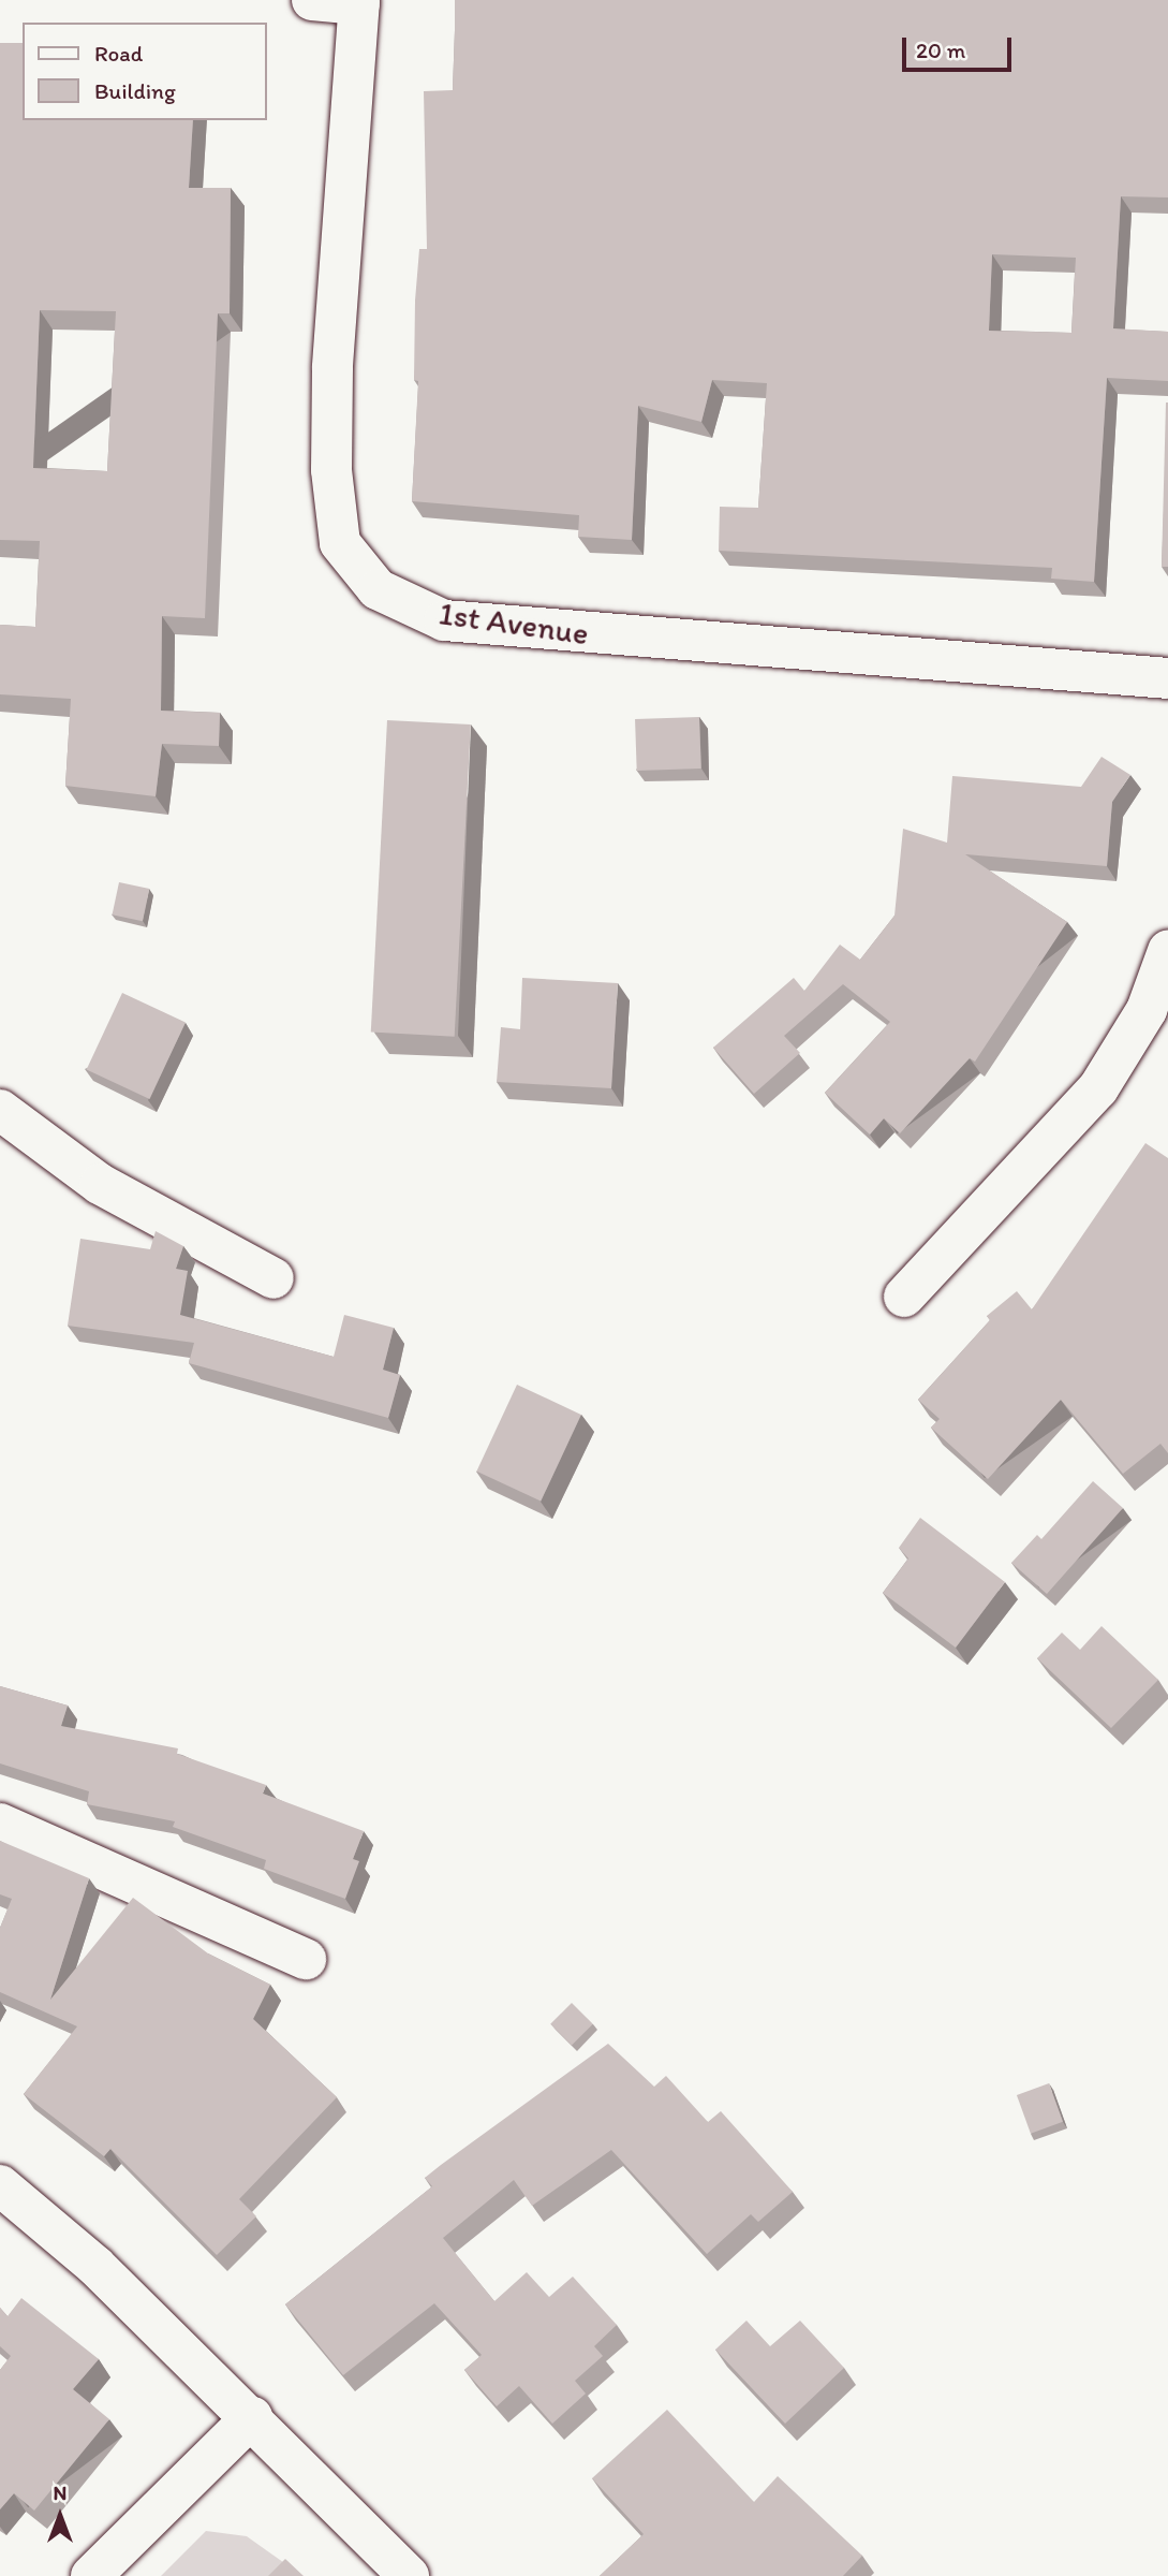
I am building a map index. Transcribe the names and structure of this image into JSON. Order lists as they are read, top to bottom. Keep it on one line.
{"streets":{"street":["1st Avenue"]},"legend":["Road","Building"],"scale_bar":"20 m","north":"top"}
